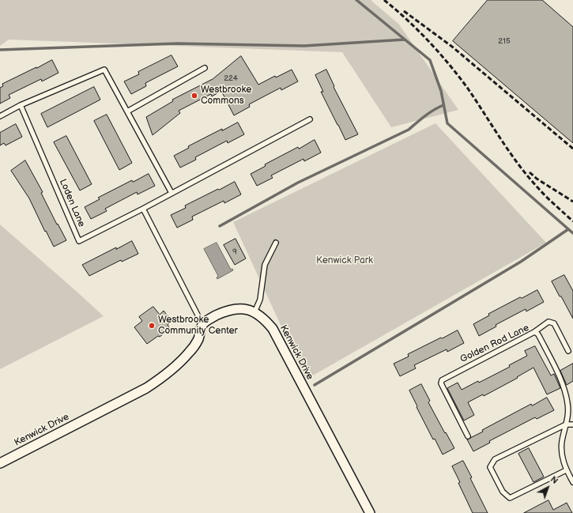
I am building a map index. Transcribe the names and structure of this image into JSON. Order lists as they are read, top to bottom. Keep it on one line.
{"streets":{"street":["Kenwick Drive"],"lane":["Loden Lane","Golden Rod Lane"]},"parks":["Kenwick Park"],"places":["Westbrooke Commons","Westbrooke Community Center"],"house_numbers":["215","224","9"],"north":"top right"}
